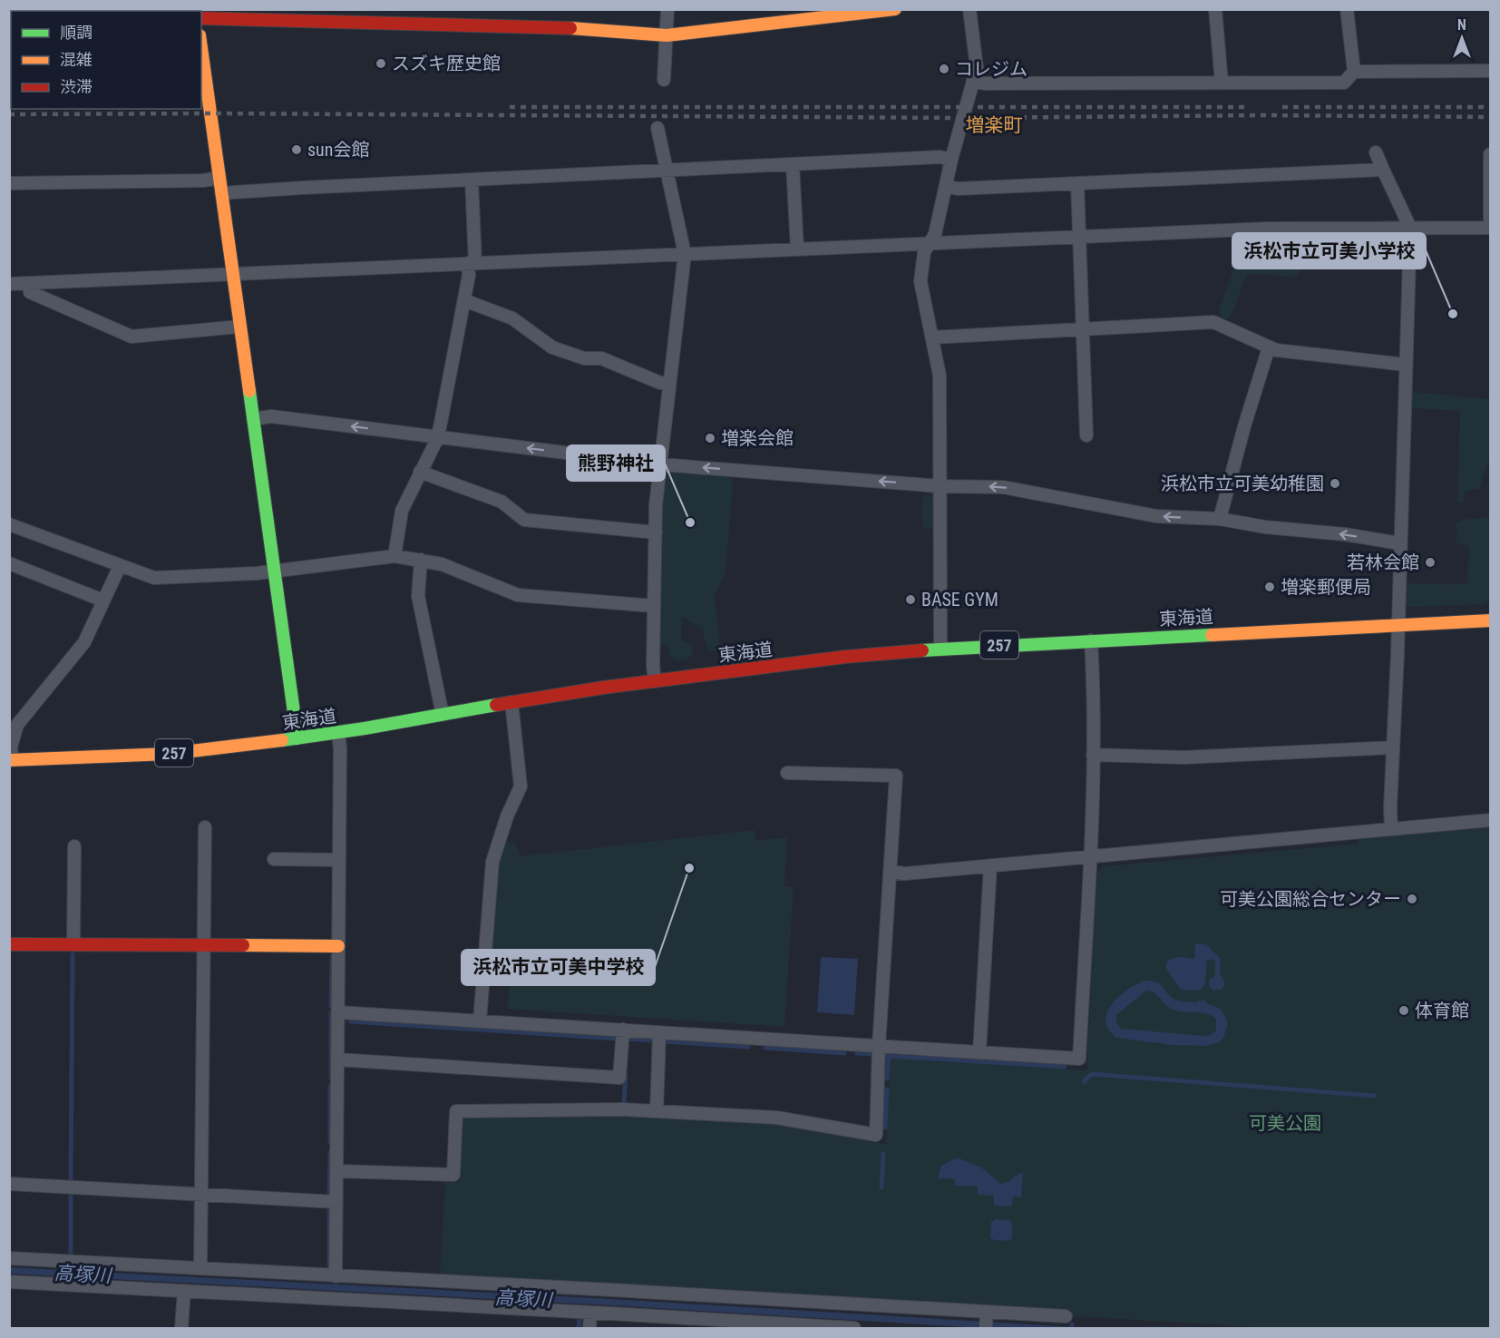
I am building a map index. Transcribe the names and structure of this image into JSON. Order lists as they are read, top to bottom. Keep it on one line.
{"streets":{"main road":["東海道","257"]},"districts":["増楽町"],"water":["高塚川"],"parks":["可美公園"],"places":["スズキ歴史館","コレジム","sun会館","浜松市立可美小学校","増楽会館","浜松市立可美幼稚園","熊野神社","若林会館","増楽郵便局","BASE GYM","浜松市立可美中学校","可美公園総合センター","体育館"],"legend":["順調","混雑","渋滞"],"north":"top"}
